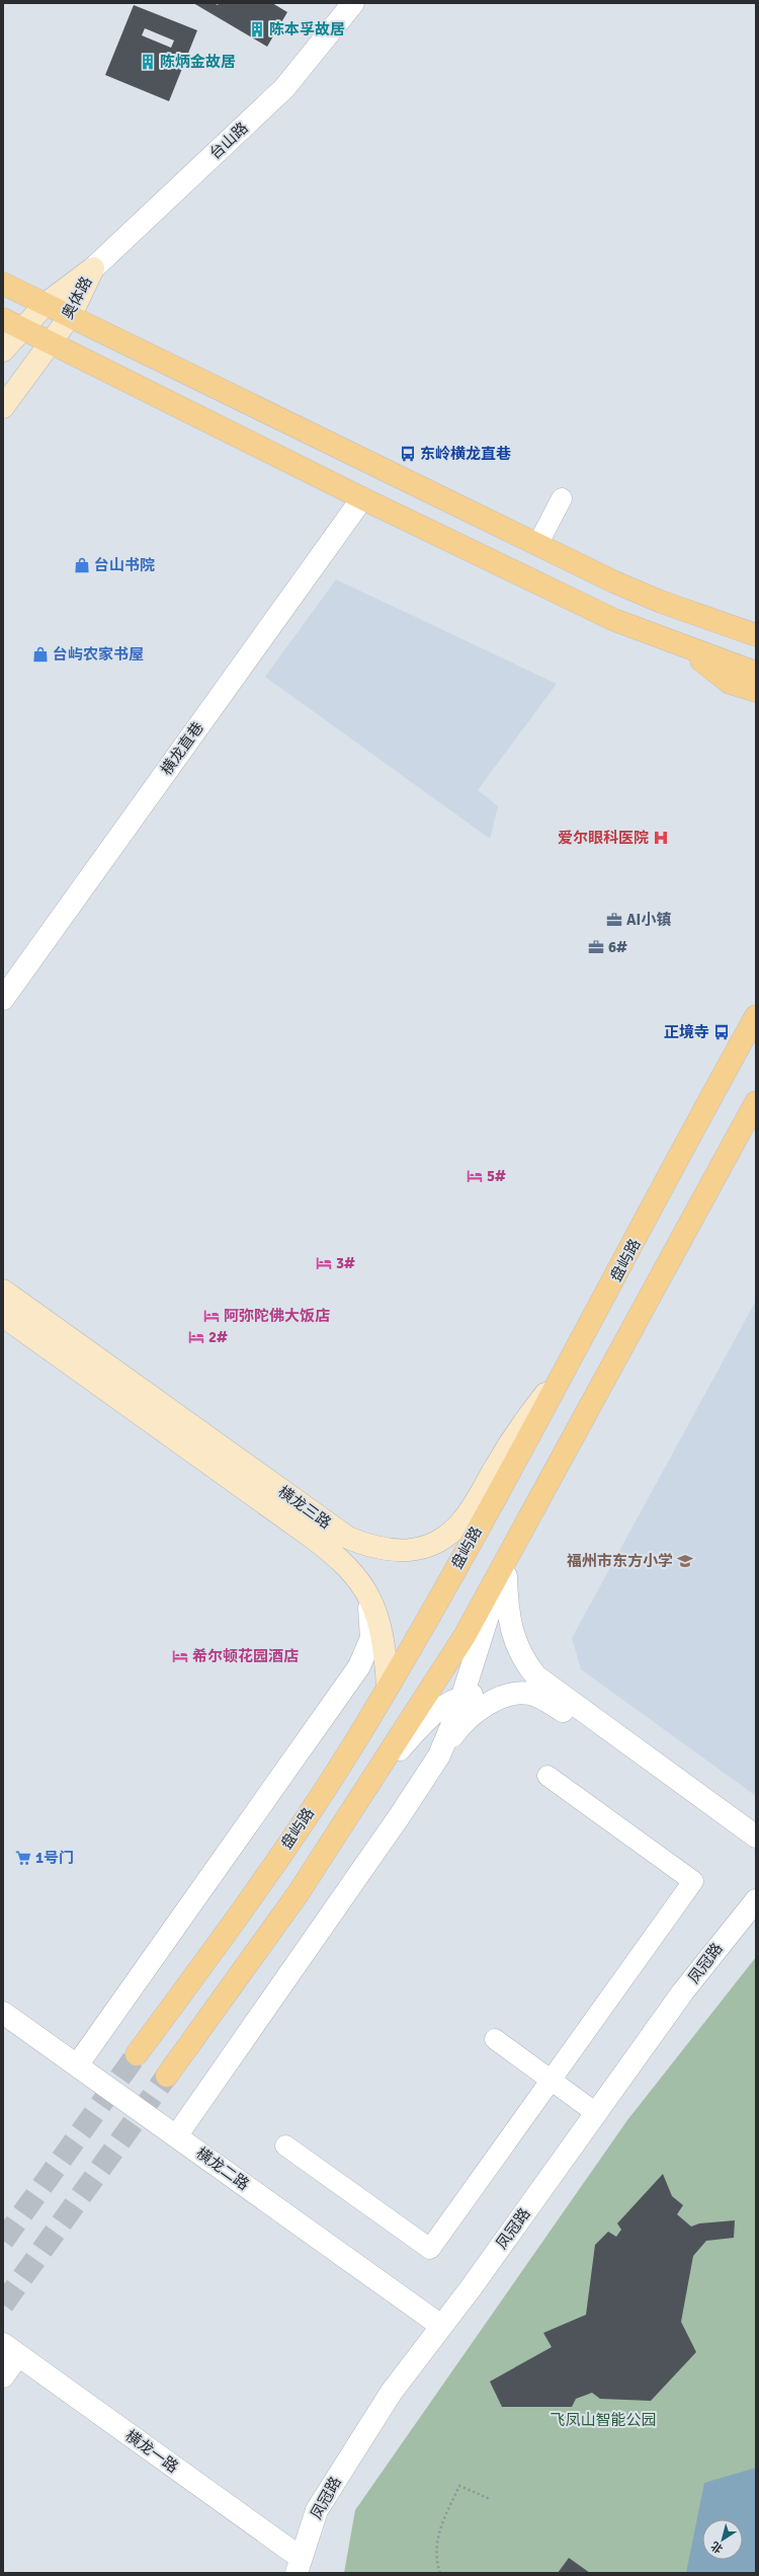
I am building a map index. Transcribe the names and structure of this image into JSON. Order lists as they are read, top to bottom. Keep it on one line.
{"streets":{"main road":["奥体路","盘屿路","横龙三路"],"street":["台山路","横龙直巷","凤冠路","横龙二路","横龙一路"]},"crossings":[["台山路","奥体路"],["盘屿路","横龙三路"],["凤冠路","横龙二路"],["凤冠路","横龙一路"]],"parks":["飞凤山智能公园"],"places":{"building":["陈本孚故居","陈炳金故居"],"bus stop":["东岭横龙直巷","正境寺"],"shop":["台山书院","台屿农家书屋"],"hospital":["爱尔眼科医院"],"office":["AI小镇","6#"],"hotel":["5#","3#","阿弥陀佛大饭店","2#","希尔顿花园酒店"],"school or university":["福州市东方小学"],"supermarket":["1号门"]},"north":"bottom left"}
